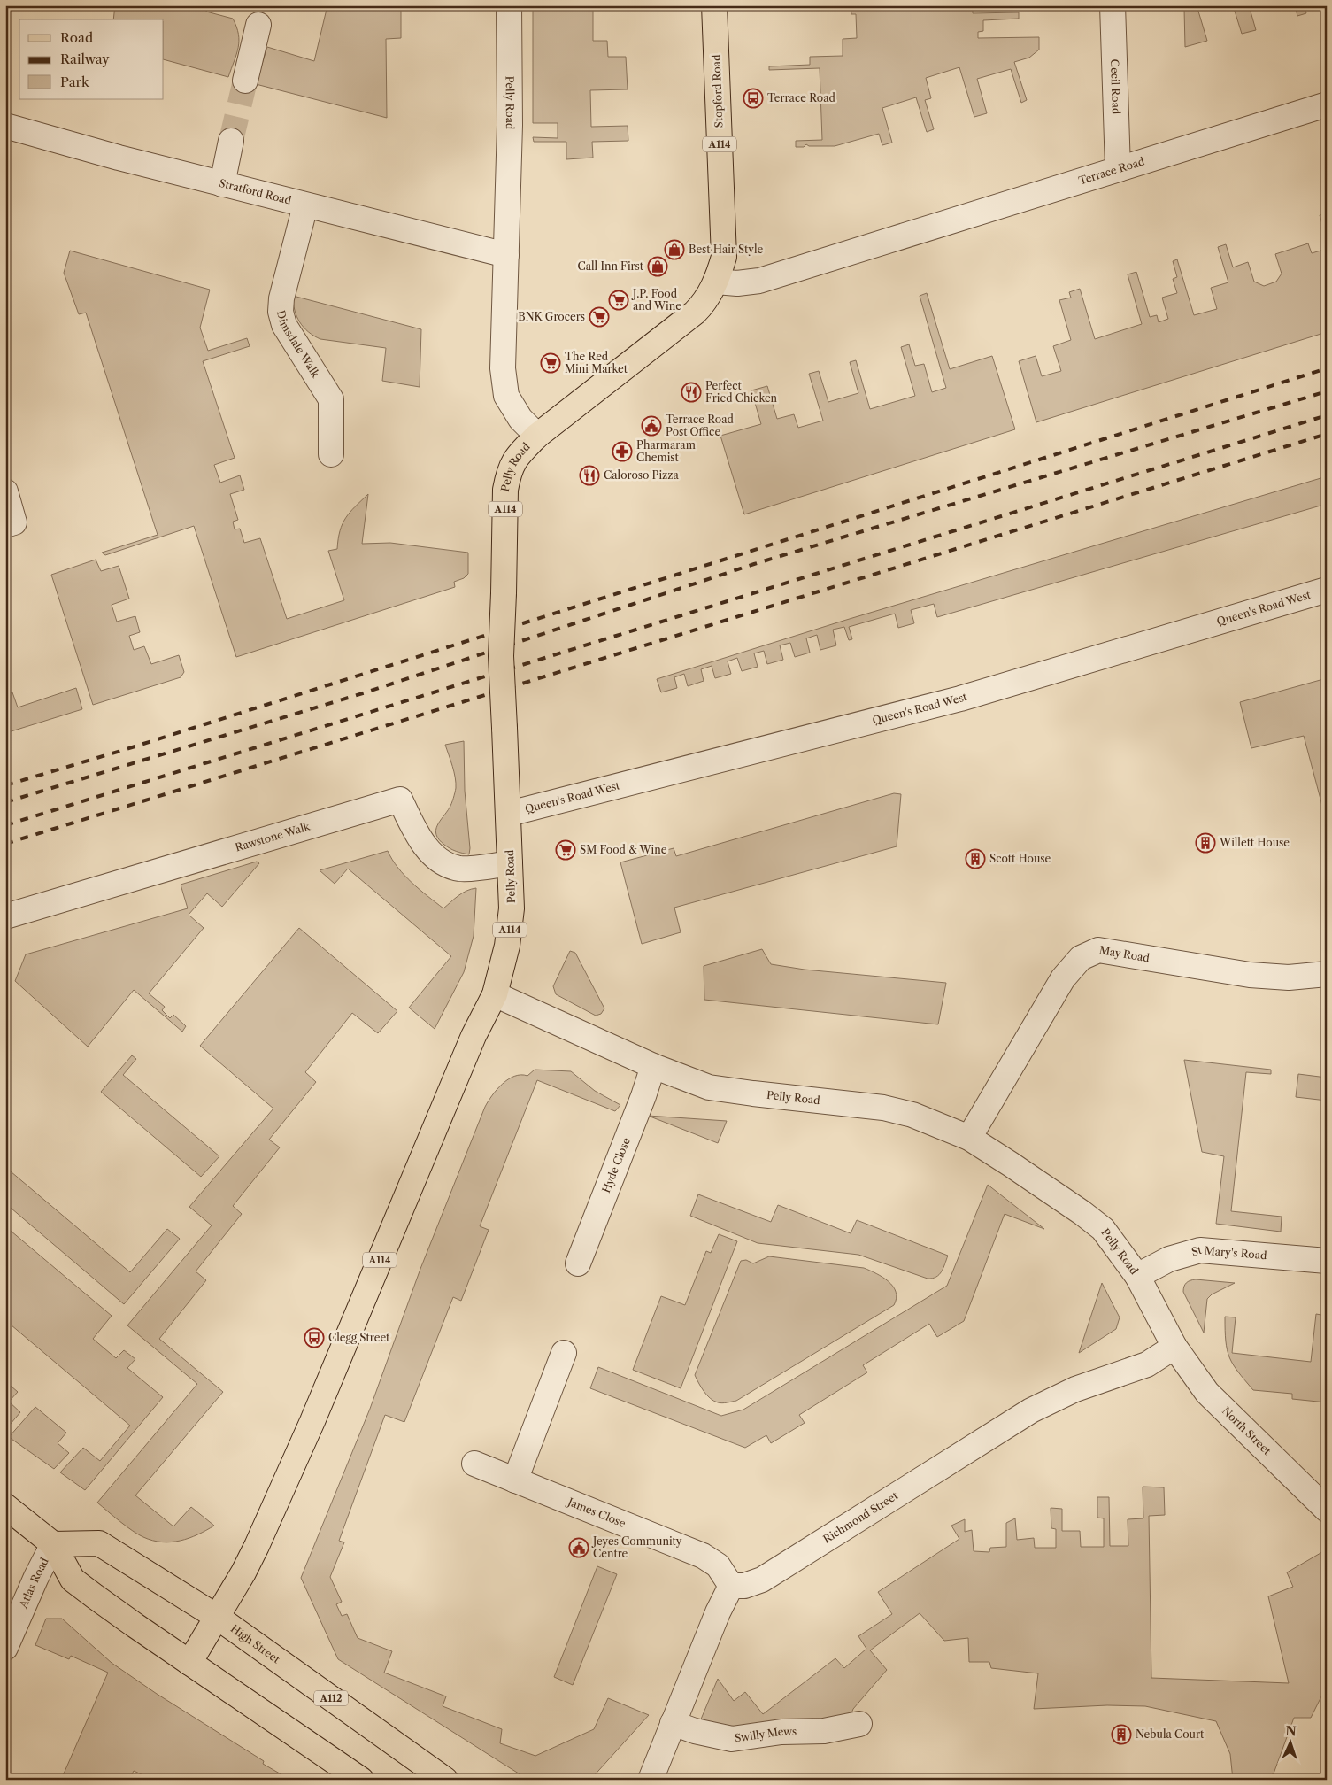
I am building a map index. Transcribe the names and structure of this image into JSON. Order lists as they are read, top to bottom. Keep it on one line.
{"streets":{"main road":["Stopford Road","Pelly Road","A114","High Street","A112"],"street":["Cecil Road","Terrace Road","Stratford Road","Dimsdale Walk","Queen's Road West","Rawstone Walk","May Road","Hyde Close","St Mary's Road","North Street","James Close","Richmond Street","Atlas Road","Swilly Mews"]},"crossings":[["Cecil Road","Terrace Road"],["Stopford Road","A114"],["Stopford Road","Terrace Road"],["Pelly Road","A114"],["Pelly Road","Stratford Road"],["Pelly Road","Queen's Road West"],["Pelly Road","Rawstone Walk"],["Pelly Road","May Road"],["Pelly Road","Hyde Close"],["Pelly Road","St Mary's Road"],["Pelly Road","North Street"],["Pelly Road","Richmond Street"],["A114","Terrace Road"],["A114","High Street"],["Stratford Road","Dimsdale Walk"],["North Street","Richmond Street"],["James Close","Richmond Street"],["Atlas Road","High Street"]],"places":{"bus stop":["Terrace Road","Clegg Street"],"shop":["Best Hair Style","Call Inn First"],"supermarket":["J.P. Food and Wine","BNK Grocers","The Red Mini Market","SM Food & Wine"],"restaurant":["Perfect Fried Chicken","Caloroso Pizza"],"public building":["Terrace Road Post Office","Jeyes Community Centre"],"pharmacy":["Pharmaram Chemist"],"building":["Willett House","Scott House","Nebula Court"]},"legend":["Road","Railway","Park"],"north":"top"}
